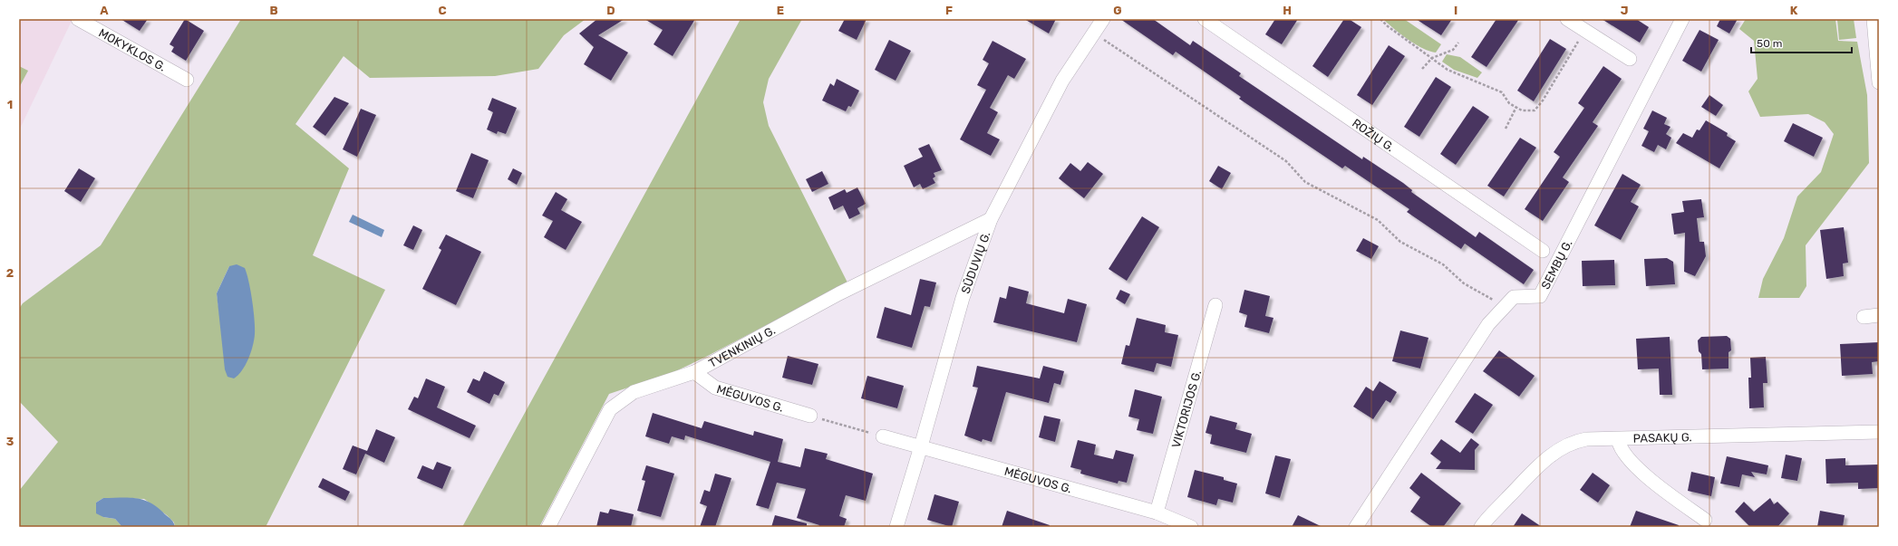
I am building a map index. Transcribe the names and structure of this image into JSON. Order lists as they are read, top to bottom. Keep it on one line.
{"streets":{"street":["MOKYKLOS G.","ROŽIŲ G.","SŪDUVIŲ G.","SEMBŲ G.","TVENKINIŲ G.","MĖGUVOS G.","VIKTORIJOS G.","PASAKŲ G."]},"crossings":[["SŪDUVIŲ G.","TVENKINIŲ G."],["SŪDUVIŲ G.","MĖGUVOS G."],["TVENKINIŲ G.","MĖGUVOS G."],["MĖGUVOS G.","VIKTORIJOS G."]],"scale_bar":"50 m","grid":{"columns":["A","B","C","D","E","F","G","H","I","J","K"],"rows":["1","2","3"]}}
